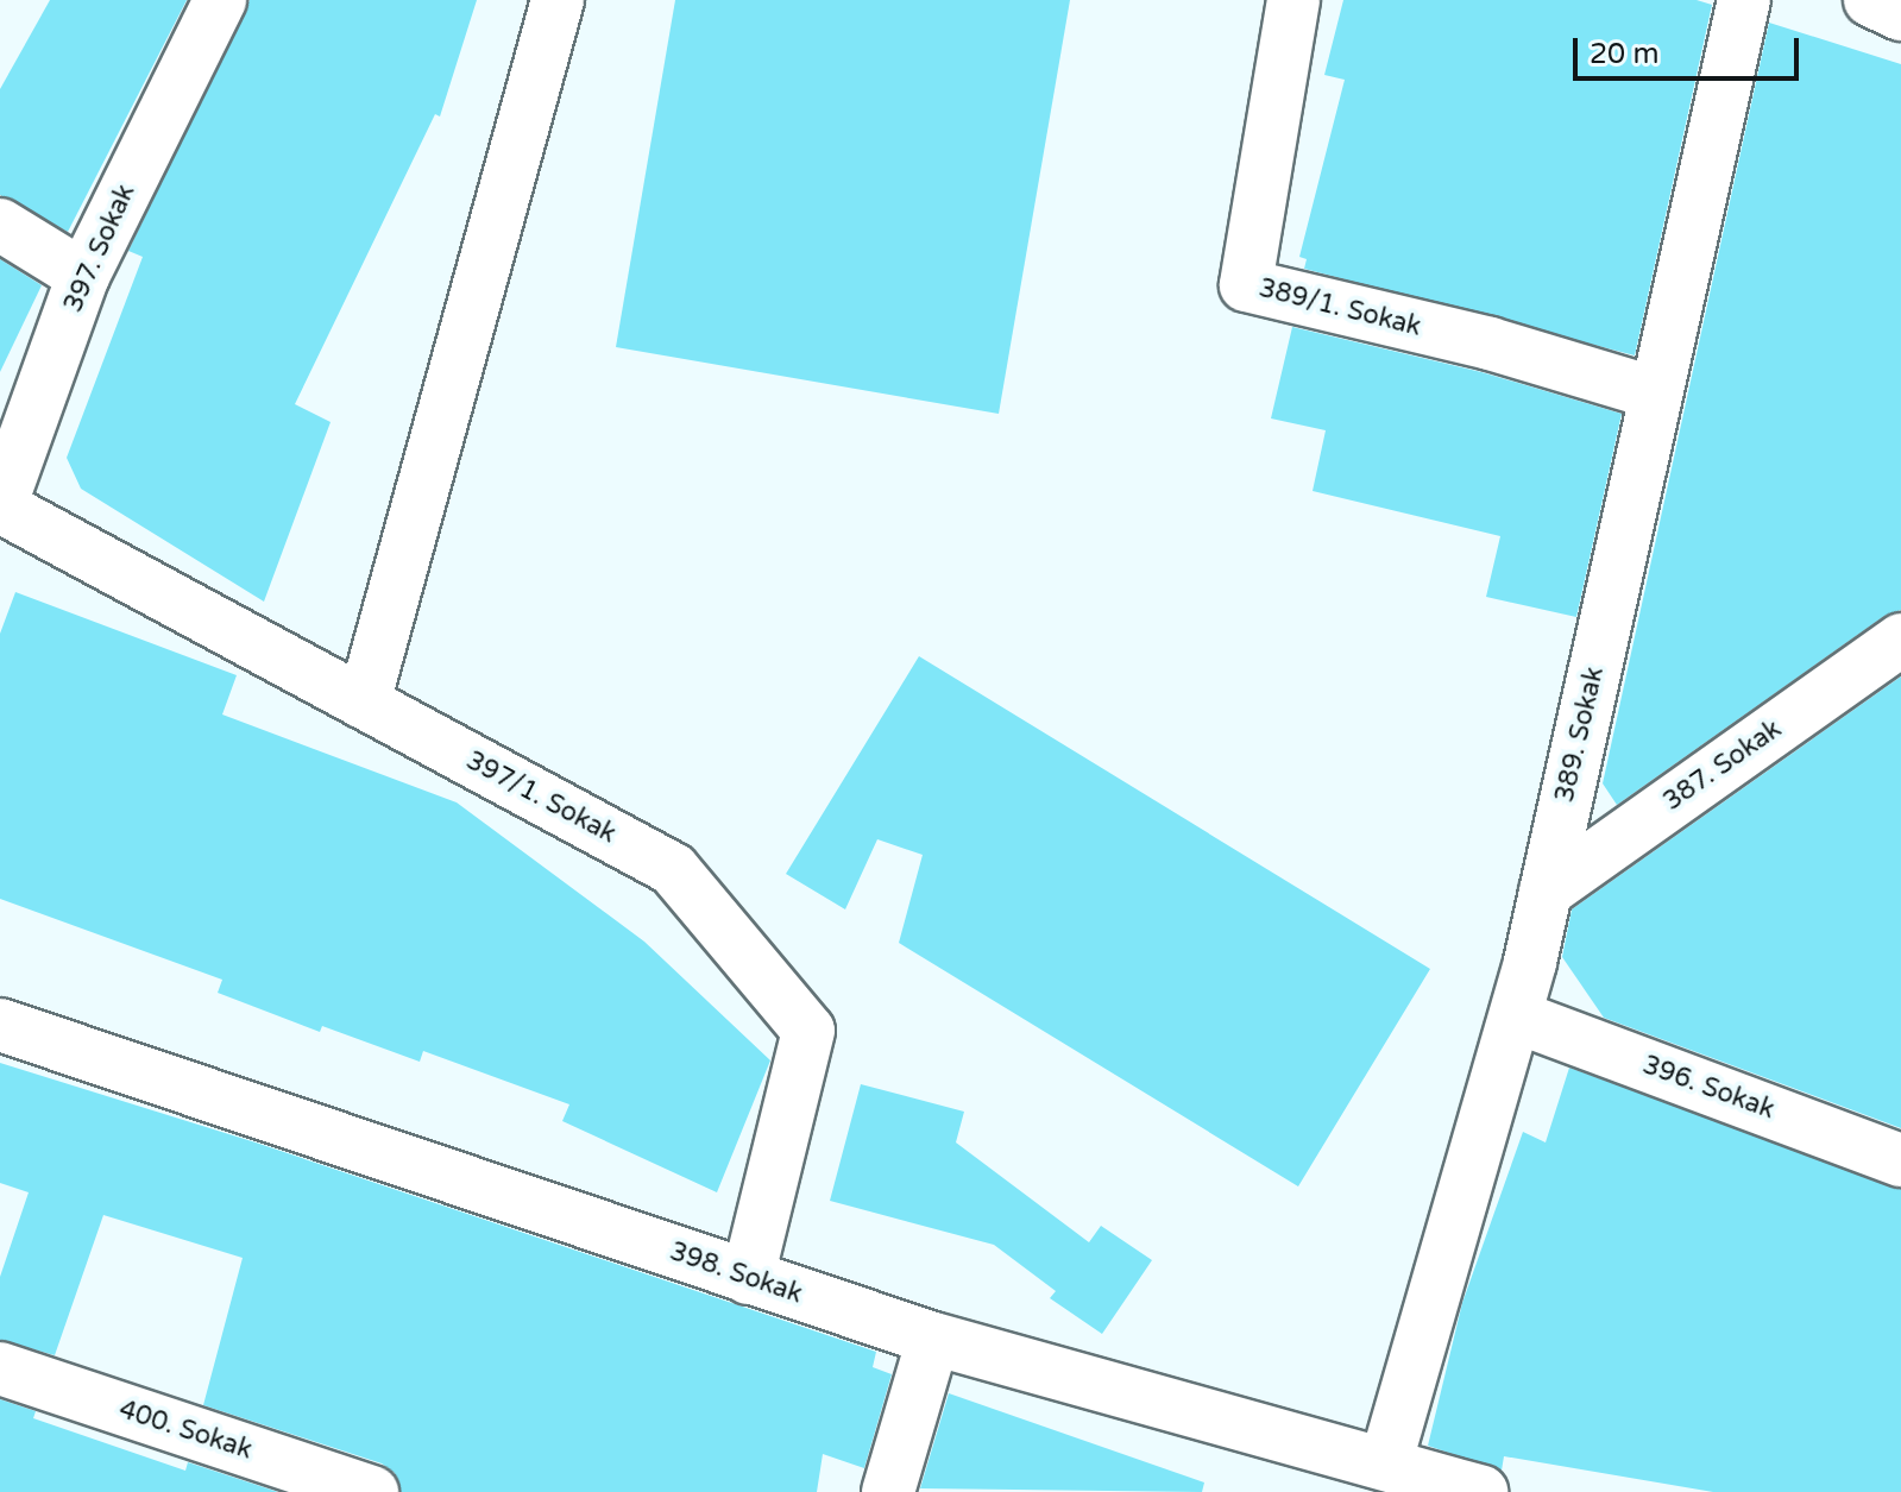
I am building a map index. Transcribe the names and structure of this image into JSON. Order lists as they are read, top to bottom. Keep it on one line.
{"streets":{"street":["397. Sokak","389/1. Sokak","389. Sokak","387. Sokak","397/1. Sokak","396. Sokak","398. Sokak","400. Sokak"]},"crossings":[["397. Sokak","397/1. Sokak"],["389/1. Sokak","389. Sokak"],["389. Sokak","387. Sokak"],["389. Sokak","396. Sokak"],["389. Sokak","398. Sokak"],["397/1. Sokak","398. Sokak"]],"scale_bar":"20 m"}
